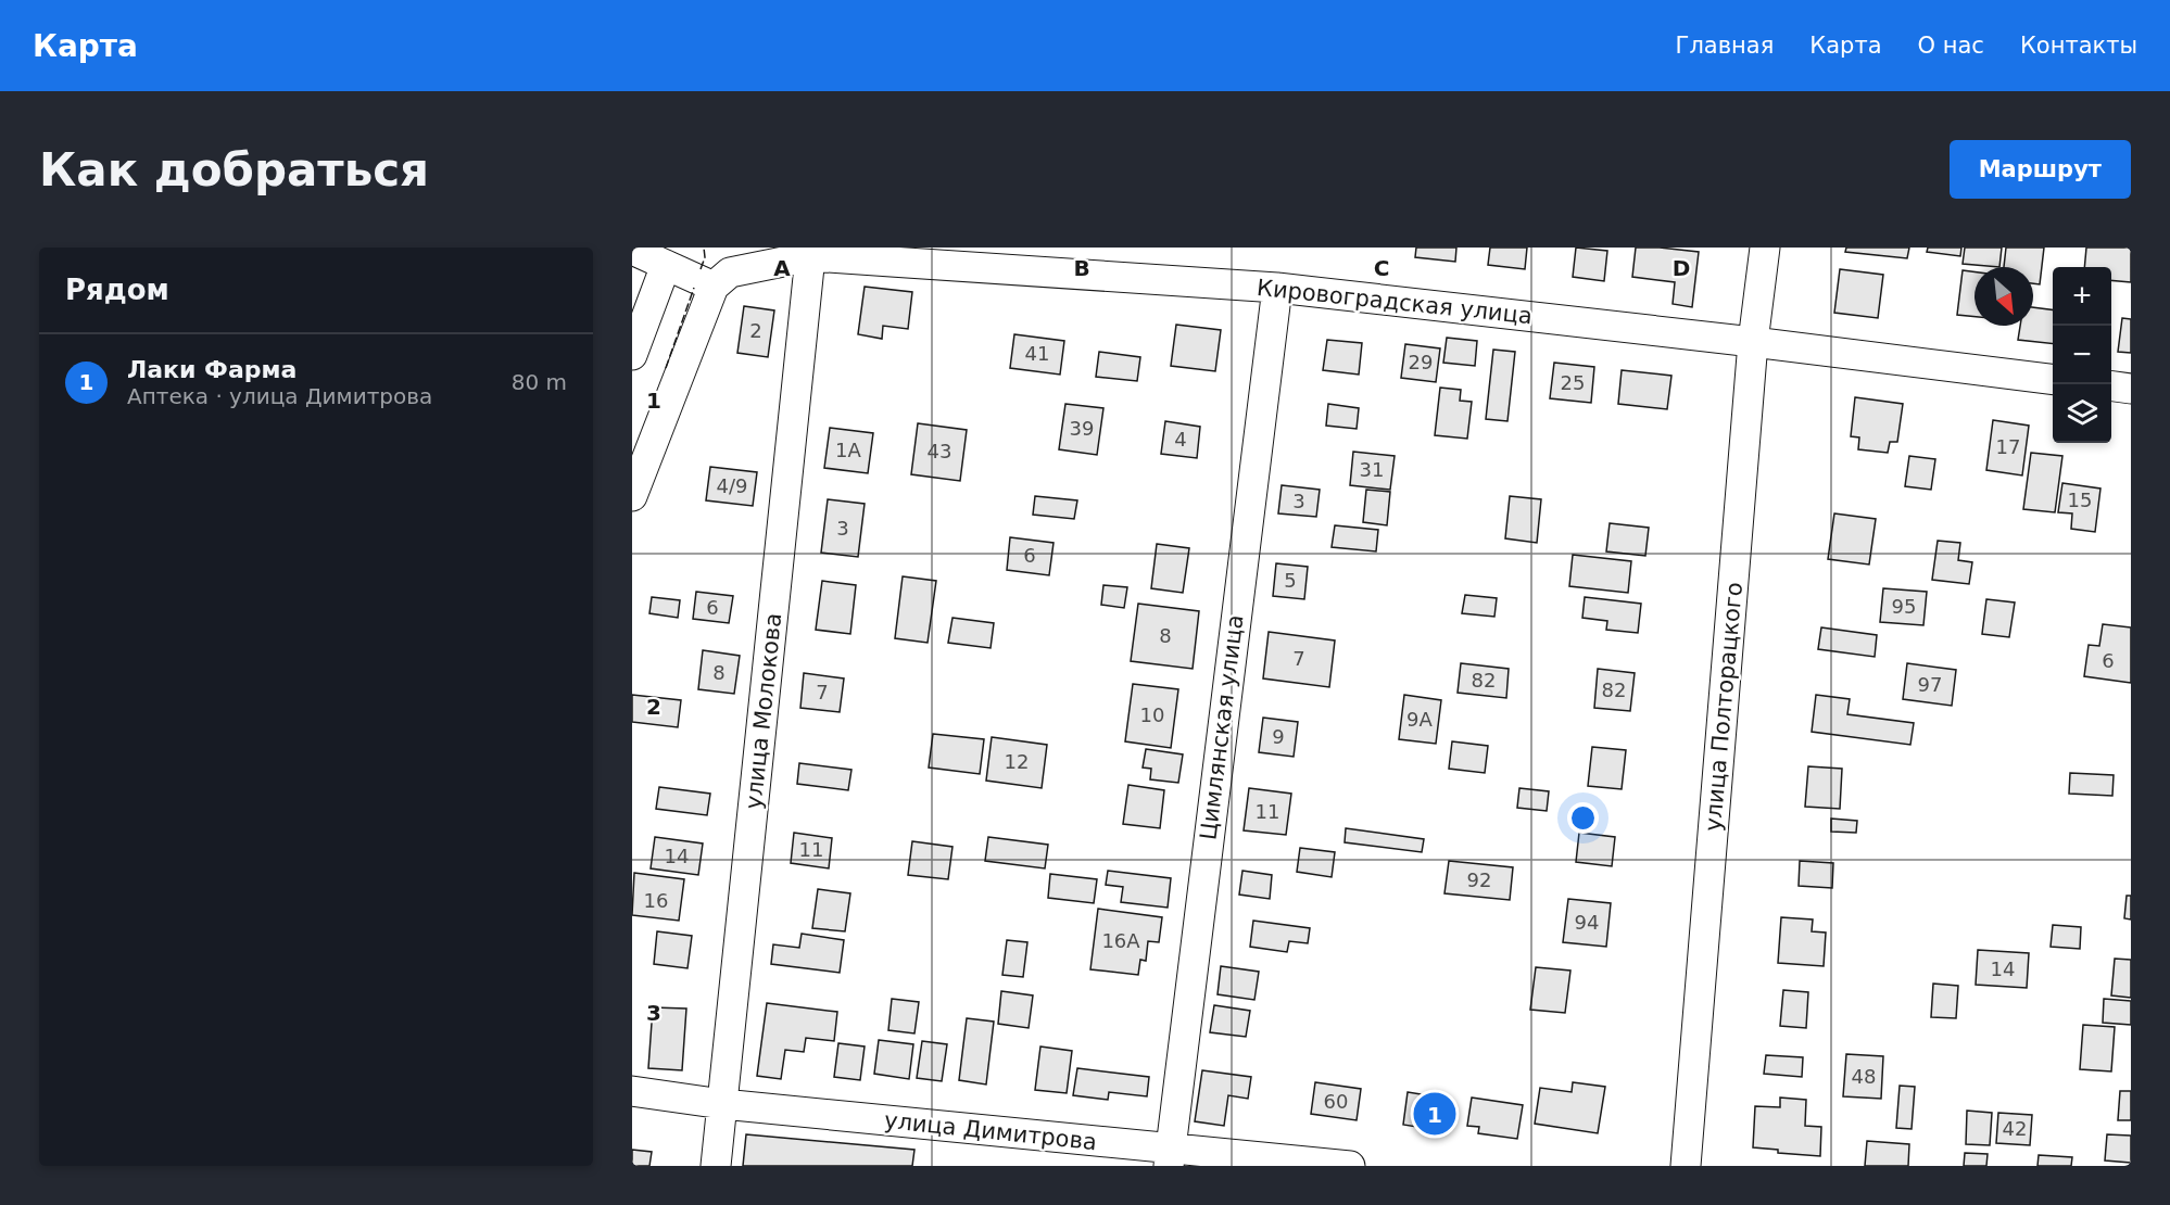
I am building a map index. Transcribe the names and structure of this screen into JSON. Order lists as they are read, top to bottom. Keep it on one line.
{"streets":{"street":["Кировоградская улица","улица Полторацкого","улица Молокова","Цимлянская улица","улица Димитрова"]},"crossings":[["Кировоградская улица","улица Полторацкого"],["Кировоградская улица","улица Молокова"],["Кировоградская улица","Цимлянская улица"],["улица Молокова","улица Димитрова"],["Цимлянская улица","улица Димитрова"]],"house_numbers":["2","41","29","25","39","4","17","1А","43","31","4/9","15","3","3","6","5","95","6","8","7","6","8","82","97","82","7","10","9А","9","12","11","11","14","92","16","94","16А","14","48","60","42"],"north":"bottom right","page":{"header":"Карта","nav":["Главная","Карта","О нас","Контакты"],"buttons":"Маршрут","title":"Как добраться","heading":"Рядом","map_buttons":["+","−"],"list":[{"mark":"1","name":"Лаки Фарма","note":"Аптека · улица Димитрова","value":"80 m"}],"pins":"1"},"grid":{"columns":["A","B","C","D"],"rows":["1","2","3"]}}
